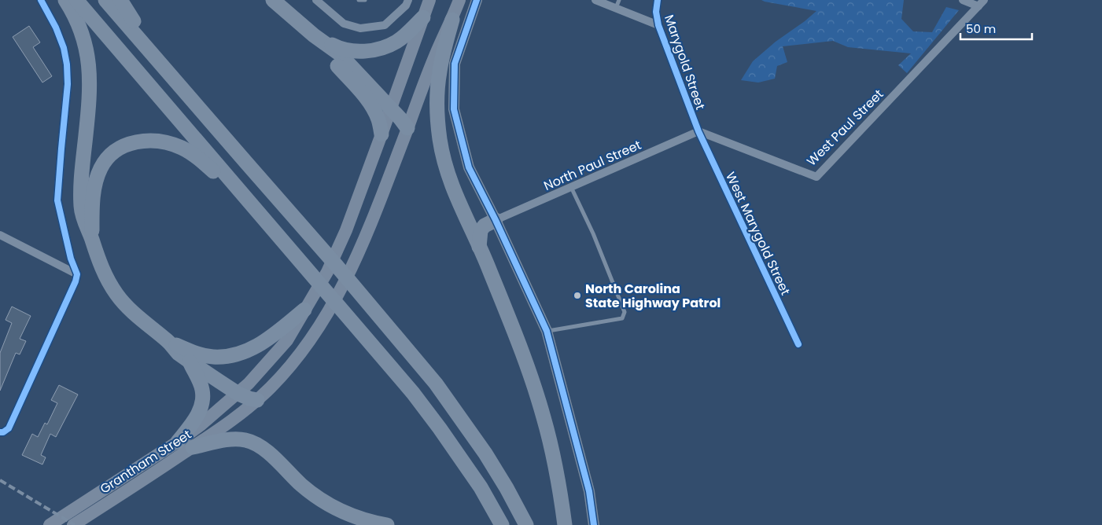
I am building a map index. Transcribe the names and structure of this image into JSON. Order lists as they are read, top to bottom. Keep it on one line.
{"streets":{"main road":["Grantham Street"],"street":["Marygold Street","West Paul Street","North Paul Street","West Marygold Street"]},"crossings":[["Marygold Street","West Paul Street"],["Marygold Street","North Paul Street"],["Marygold Street","West Marygold Street"],["West Paul Street","North Paul Street"],["West Paul Street","West Marygold Street"],["North Paul Street","West Marygold Street"]],"places":["North Carolina State Highway Patrol"],"scale_bar":"50 m"}
